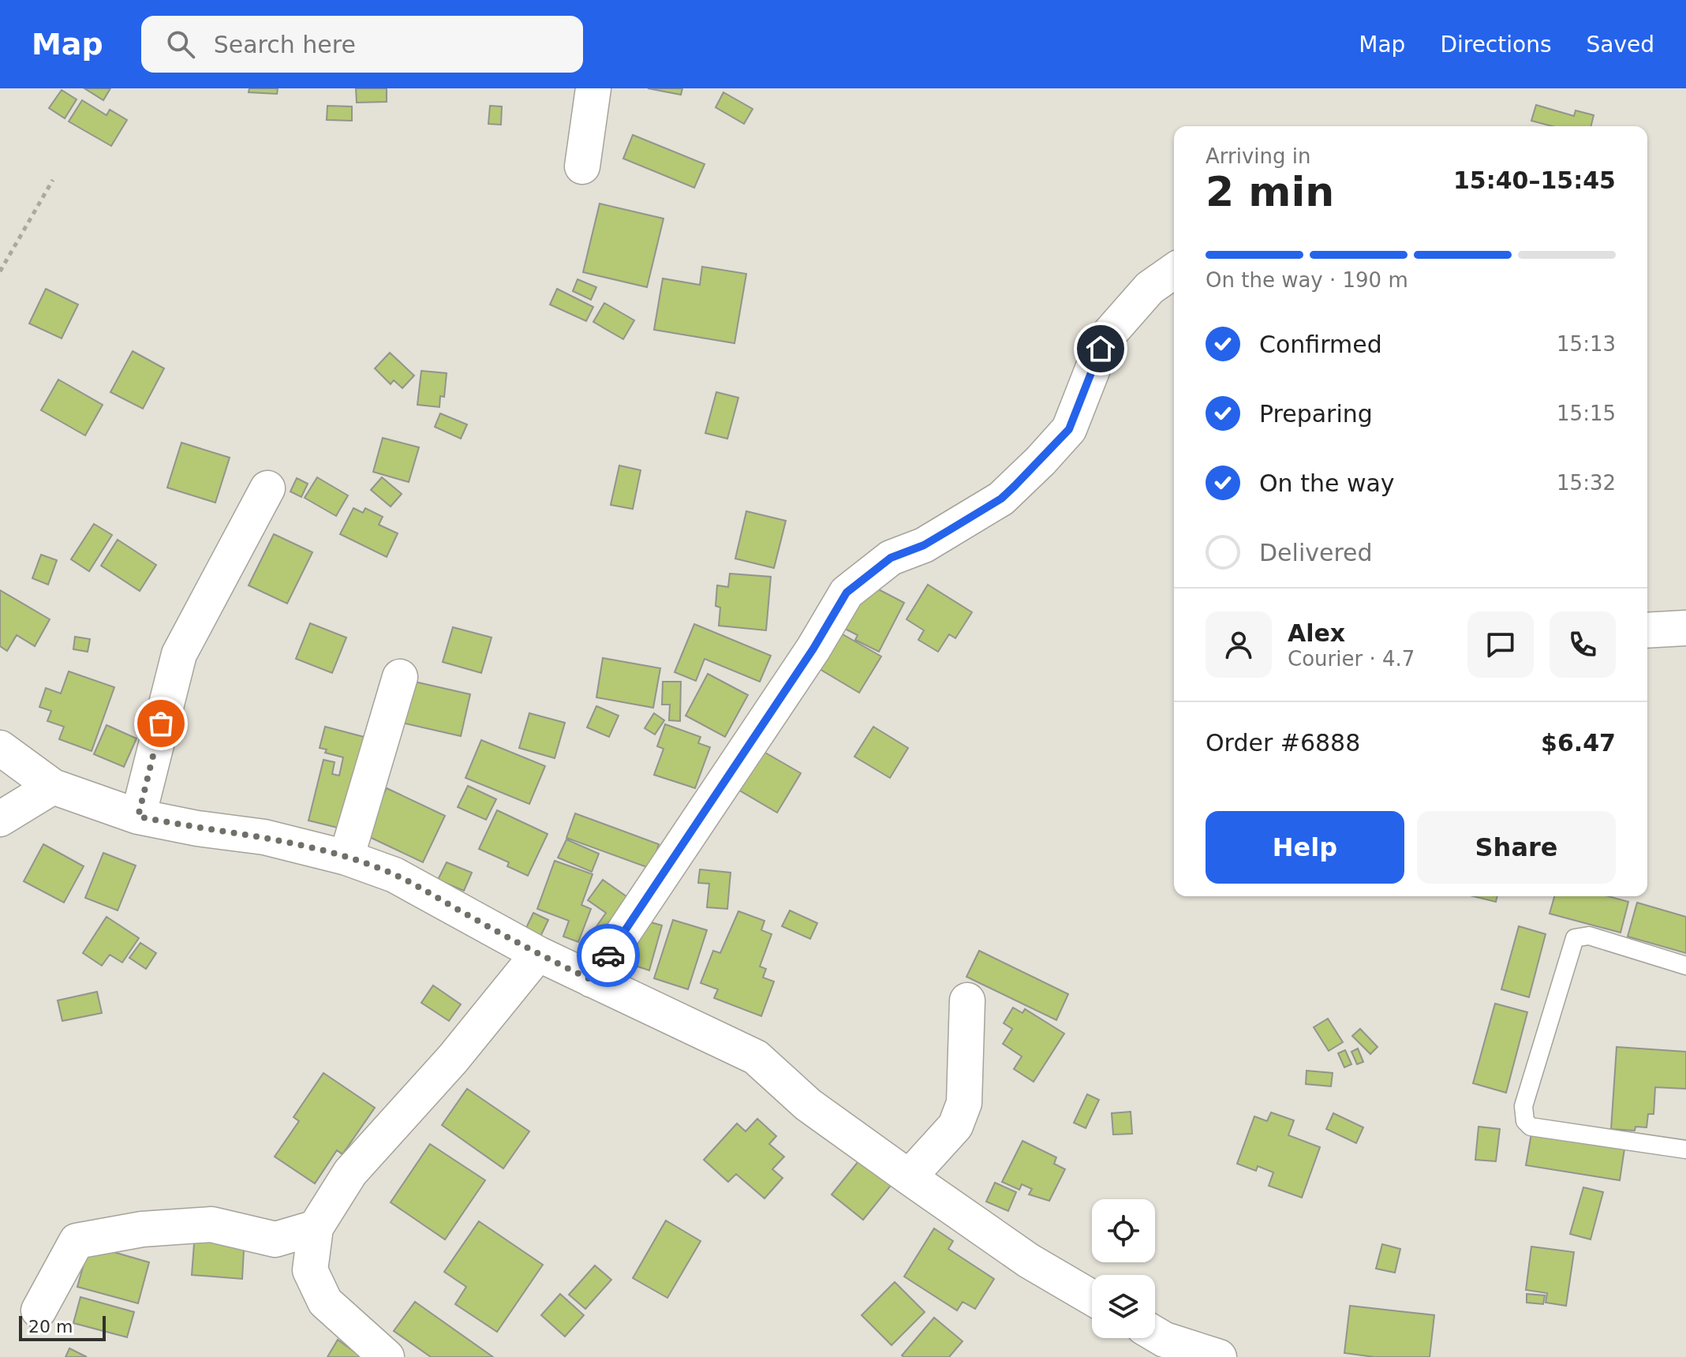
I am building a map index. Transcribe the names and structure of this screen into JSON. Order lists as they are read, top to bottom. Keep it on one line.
{"scale_bar":"20 m","page":{"header":"Map","search":"Search here","nav":["Map","Directions","Saved"],"heading":["2 min","Arriving in","15:40–15:45"],"panel":["Alex","Courier · 4.7","Order #6888","$6.47"],"bar":"On the way · 190 m","list":[["Confirmed","15:13"],["Preparing","15:15"],["On the way","15:32"],"Delivered"],"buttons":["Help","Share"],"scale":"20 m"}}
